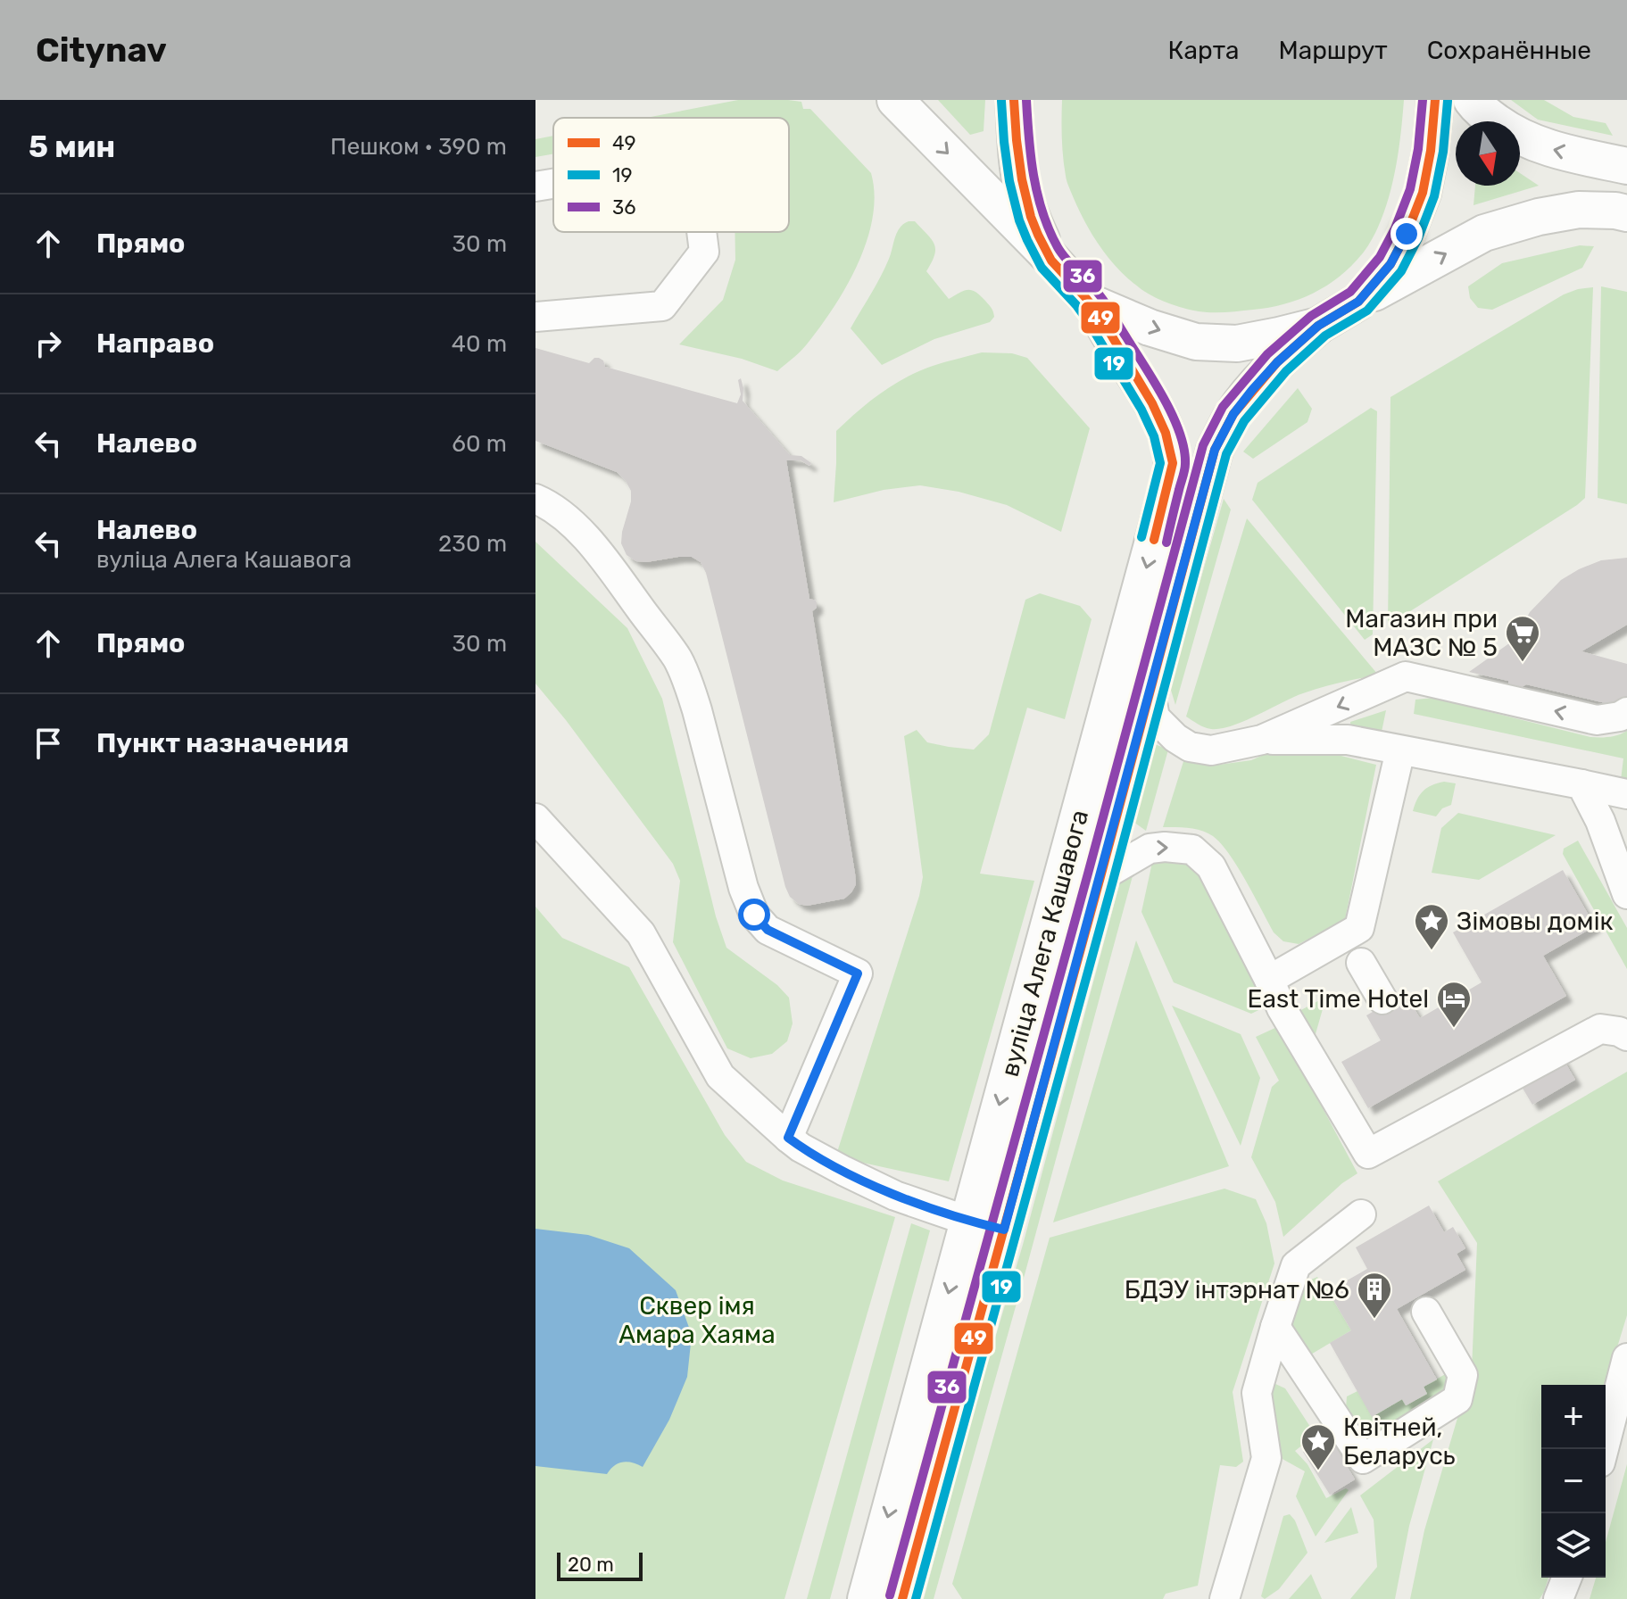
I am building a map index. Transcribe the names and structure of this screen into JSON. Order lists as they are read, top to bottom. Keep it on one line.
{"streets":{"main road":["вуліца Алега Кашавога"]},"parks":["Сквер імя Амара Хаяма"],"places":{"supermarket":["Магазин при МАЗС № 5"],"place":["Зімовы домік","Квітней, Беларусь"],"hotel":["East Time Hotel"],"building":["БДЭУ інтэрнат №6"]},"lines":["transit line 49","transit line 36","transit line 19"],"legend":["49","19","36"],"scale_bar":"20 m","north":"bottom","page":{"header":"Citynav","nav":["Карта","Маршрут","Сохранённые"],"heading":["5 мин","Пешком · 390 m"],"list":[["Прямо","30 m"],["Направо","40 m"],["Налево","60 m"],["Налево","вуліца Алега Кашавога","230 m"],["Прямо","30 m"],"Пункт назначения"],"map_buttons":["+","−"],"scale":"20 m"}}
